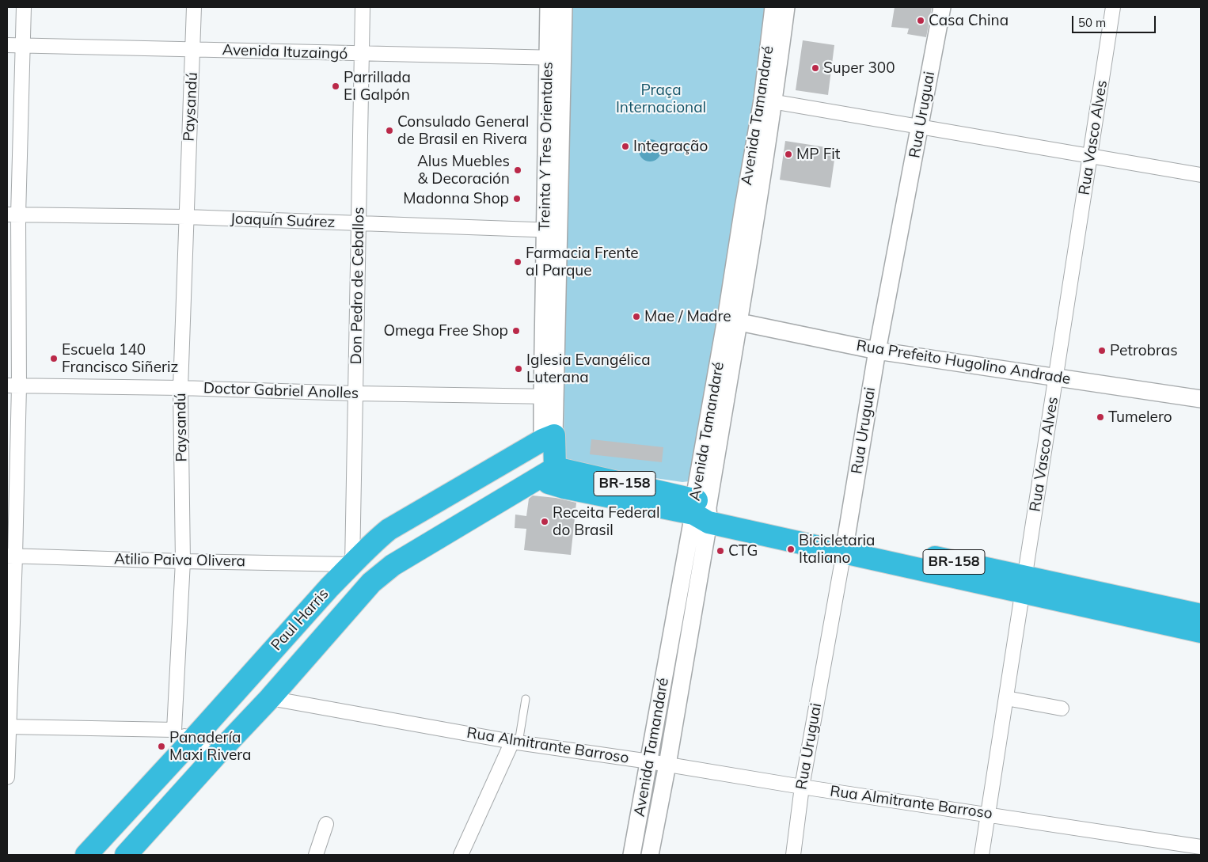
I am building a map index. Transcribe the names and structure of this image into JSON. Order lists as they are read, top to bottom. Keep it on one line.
{"streets":{"highway":["Treinta Y Tres Orientales","BR-158","Paul Harris"],"street":["Avenida Ituzaingó","Paysandú","Rua Uruguai","Avenida Tamandaré","Rua Vasco Alves","Joaquín Suárez","Don Pedro de Ceballos","Rua Prefeito Hugolino Andrade","Doctor Gabriel Anolles","Atilio Paiva Olivera","Rua Almitrante Barroso"]},"crossings":[["Avenida Ituzaingó","Paysandú"],["Avenida Ituzaingó","Treinta Y Tres Orientales"],["Avenida Ituzaingó","Don Pedro de Ceballos"],["Paysandú","Joaquín Suárez"],["Paysandú","Doctor Gabriel Anolles"],["Paysandú","Atilio Paiva Olivera"],["Paysandú","Paul Harris"],["Rua Uruguai","Rua Prefeito Hugolino Andrade"],["Rua Uruguai","BR-158"],["Rua Uruguai","Rua Almitrante Barroso"],["Avenida Tamandaré","Rua Prefeito Hugolino Andrade"],["Avenida Tamandaré","BR-158"],["Avenida Tamandaré","Rua Almitrante Barroso"],["Rua Vasco Alves","Rua Prefeito Hugolino Andrade"],["Rua Vasco Alves","BR-158"],["Rua Vasco Alves","Rua Almitrante Barroso"],["Treinta Y Tres Orientales","Joaquín Suárez"],["Treinta Y Tres Orientales","Doctor Gabriel Anolles"],["Treinta Y Tres Orientales","BR-158"],["Treinta Y Tres Orientales","Paul Harris"],["Joaquín Suárez","Don Pedro de Ceballos"],["Don Pedro de Ceballos","Doctor Gabriel Anolles"],["Don Pedro de Ceballos","Atilio Paiva Olivera"],["Don Pedro de Ceballos","Paul Harris"],["Atilio Paiva Olivera","Paul Harris"]],"parks":["Praça Internacional"],"places":["Casa China","Super 300","Parrillada El Galpón","Consulado General de Brasil en Rivera","Integração","MP Fit","Alus Muebles & Decoración","Madonna Shop","Farmacia Frente al Parque","Mae / Madre","Omega Free Shop","Petrobras","Escuela 140 Francisco Siñeriz","Iglesia Evangélica Luterana","Tumelero","Receita Federal do Brasil","Bicicletaria Italiano","CTG","Panadería Maxi Rivera"],"scale_bar":"50 m"}
